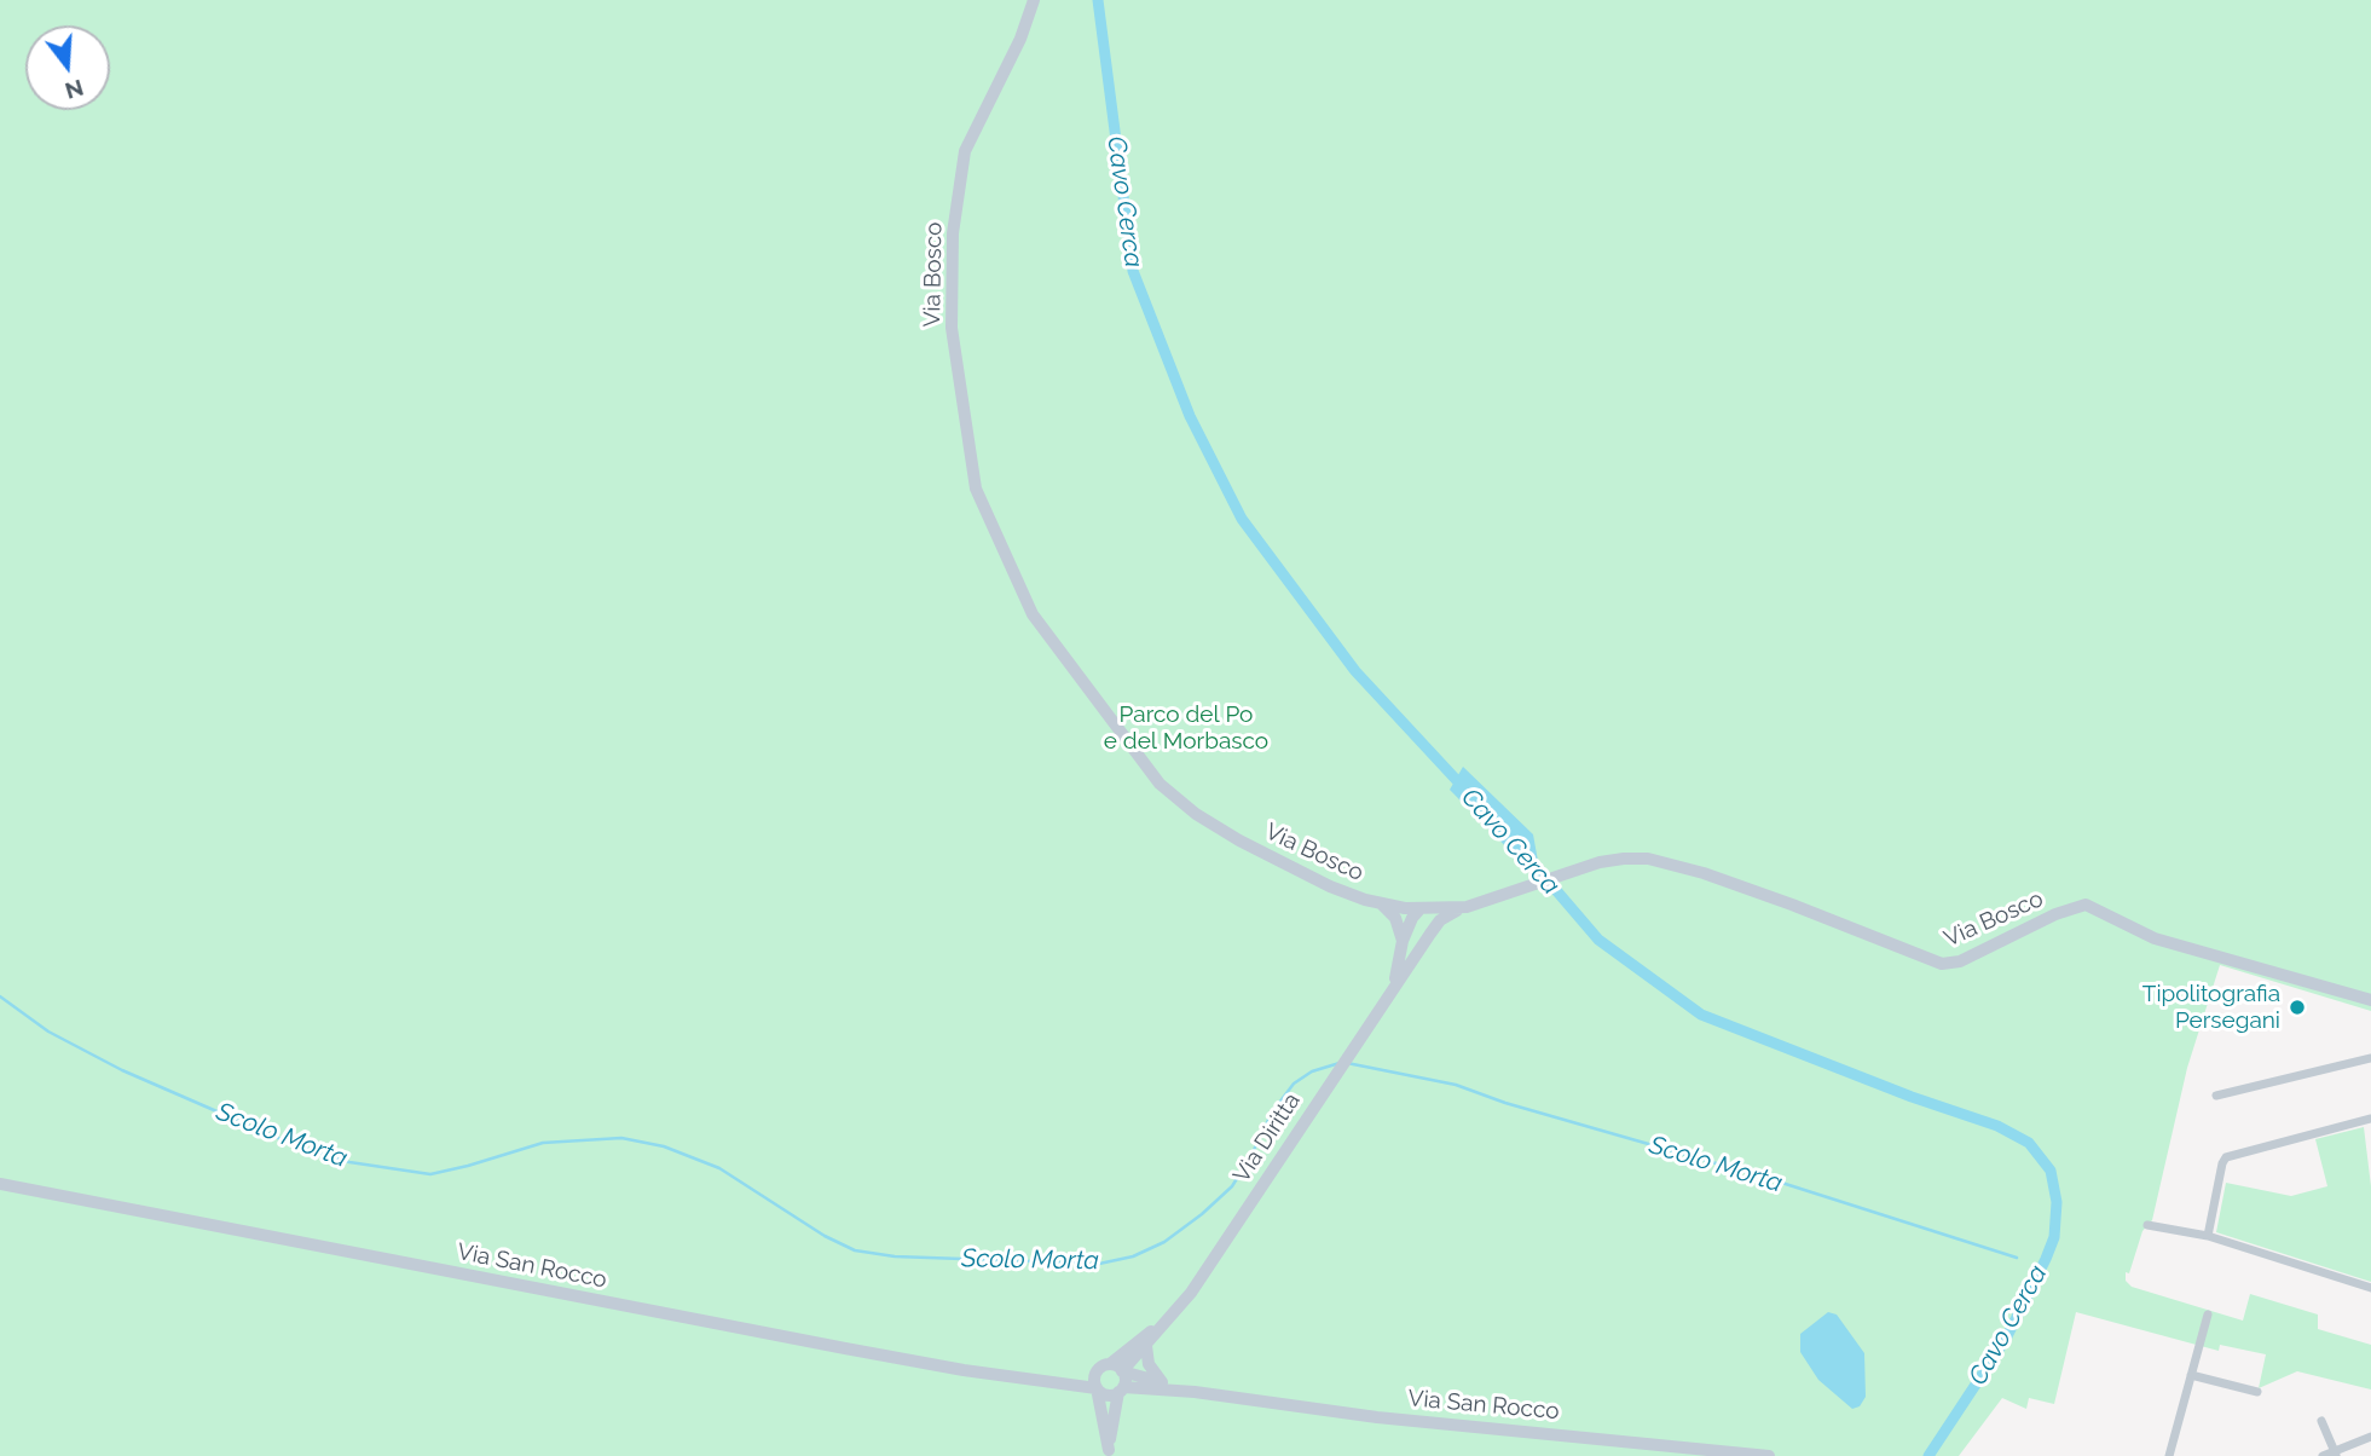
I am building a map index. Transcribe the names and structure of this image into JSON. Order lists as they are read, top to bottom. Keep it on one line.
{"streets":{"street":["Via Bosco","Via Diritta","Via San Rocco"]},"crossings":[["Via Bosco","Via Diritta"],["Via Diritta","Via San Rocco"]],"water":["Cavo Cerca","Scolo Morta"],"parks":["Parco del Po e del Morbasco"],"places":["Tipolitografia Persegani"],"north":"bottom"}
